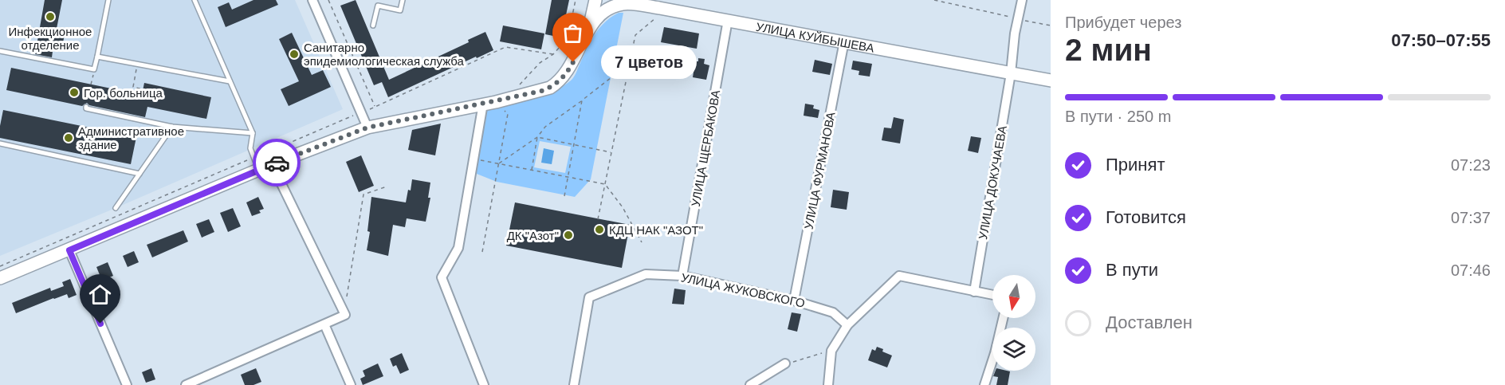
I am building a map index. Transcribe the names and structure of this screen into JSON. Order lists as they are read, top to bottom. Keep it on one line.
{"streets":{"main road":["УЛИЦА КУЙБЫШЕВА"],"street":["УЛИЦА ЩЕРБАКОВА","УЛИЦА ФУРМАНОВА","УЛИЦА ДОКУЧАЕВА","УЛИЦА ЖУКОВСКОГО"]},"crossings":[["УЛИЦА КУЙБЫШЕВА","УЛИЦА ЩЕРБАКОВА"],["УЛИЦА КУЙБЫШЕВА","УЛИЦА ФУРМАНОВА"],["УЛИЦА КУЙБЫШЕВА","УЛИЦА ДОКУЧАЕВА"],["УЛИЦА ЩЕРБАКОВА","УЛИЦА ЖУКОВСКОГО"],["УЛИЦА ФУРМАНОВА","УЛИЦА ЖУКОВСКОГО"]],"places":["Инфекционное отделение","Санитарно эпидемиологическая служба","7 цветов","Гор. больница","Административное здание","КДЦ НАК \"АЗОТ\"","ДК \"Азот\""],"north":"bottom","page":{"heading":["2 мин","Прибудет через","07:50–07:55"],"bubble":"7 цветов","bar":"В пути · 250 m","list":[["Принят","07:23"],["Готовится","07:37"],["В пути","07:46"],"Доставлен"]}}
